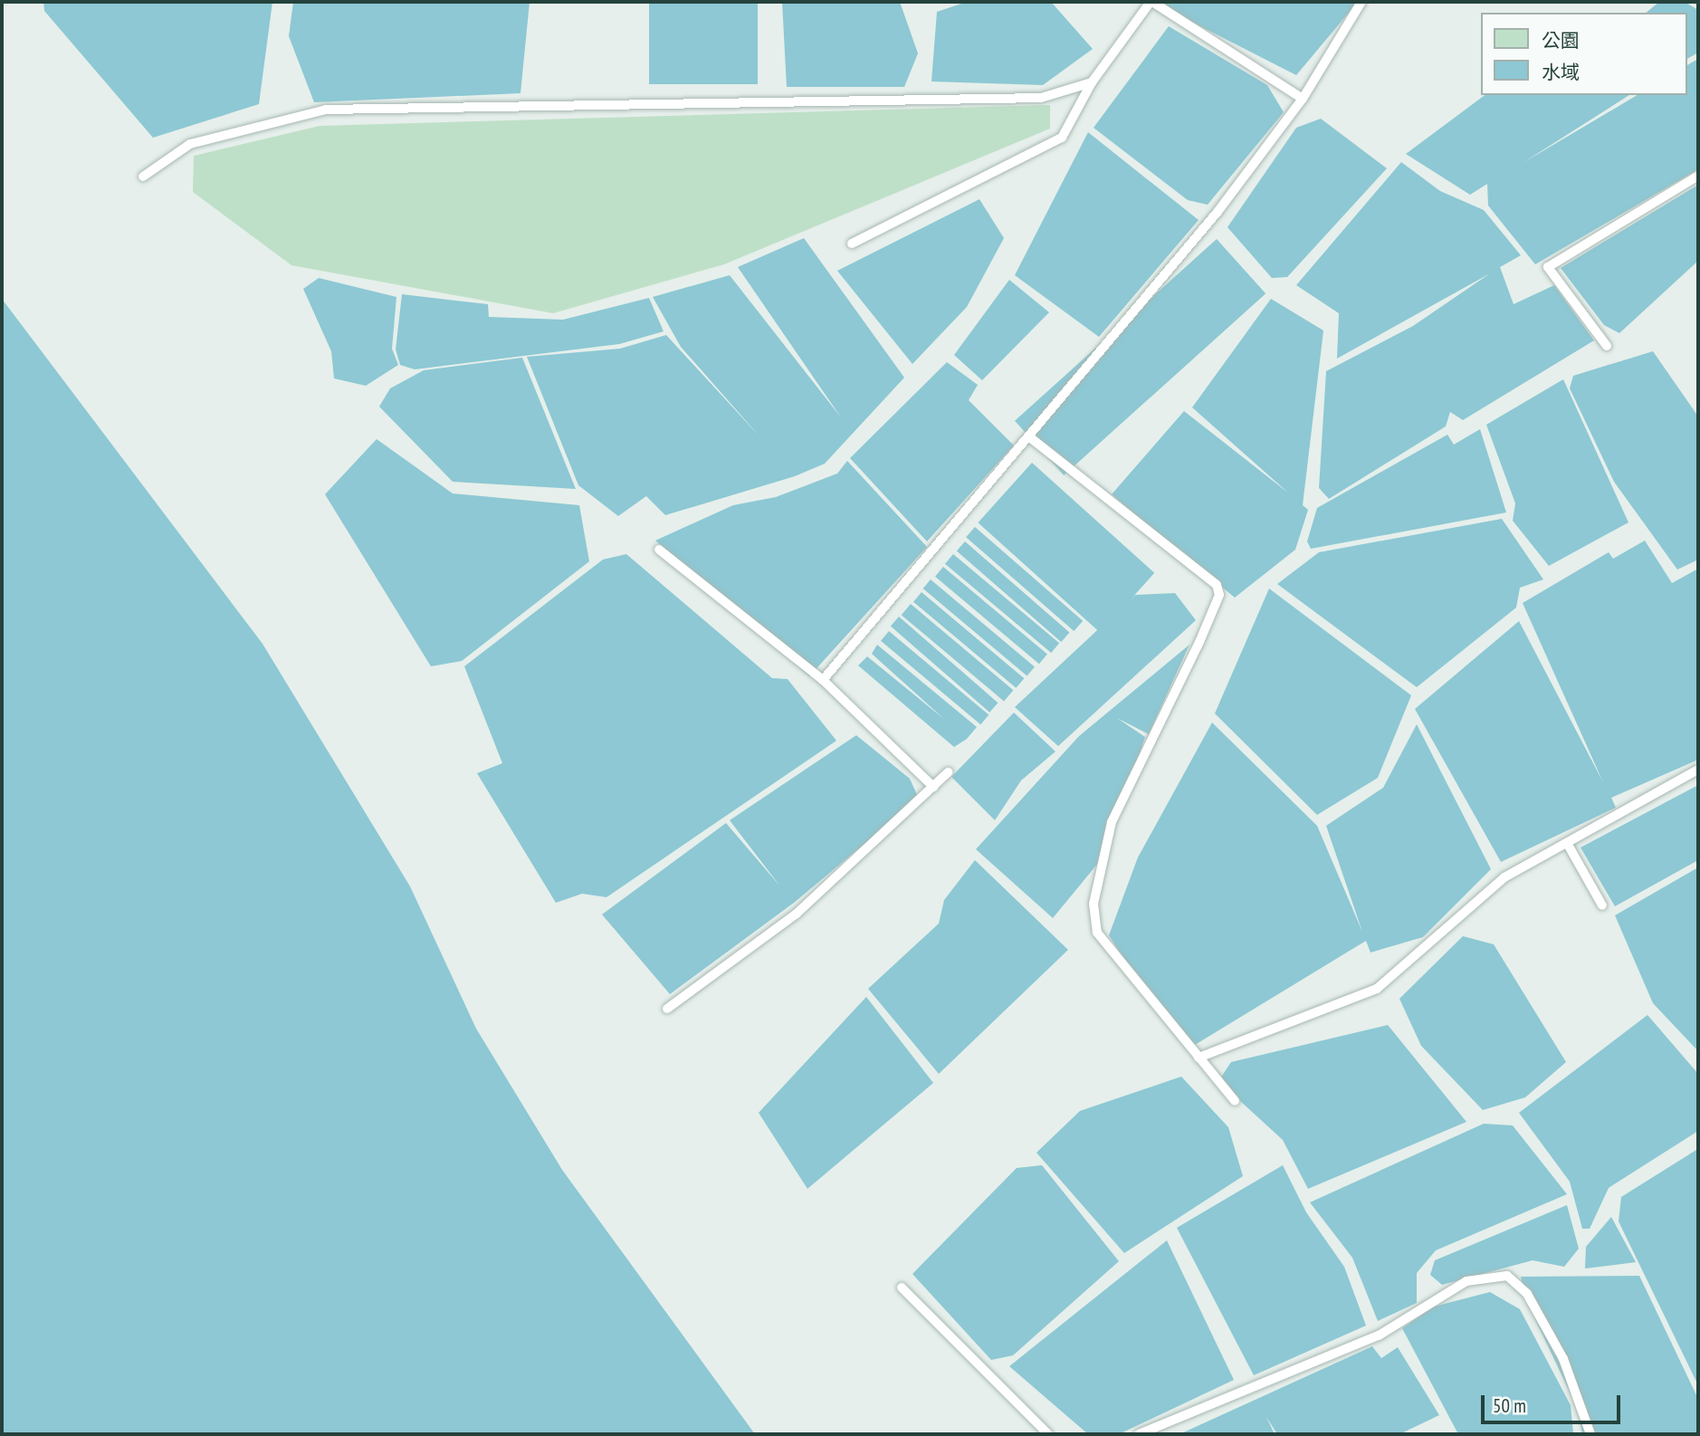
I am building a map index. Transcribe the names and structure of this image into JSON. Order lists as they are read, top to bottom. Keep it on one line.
{"legend":["公園","水域"],"scale_bar":"50 m"}
